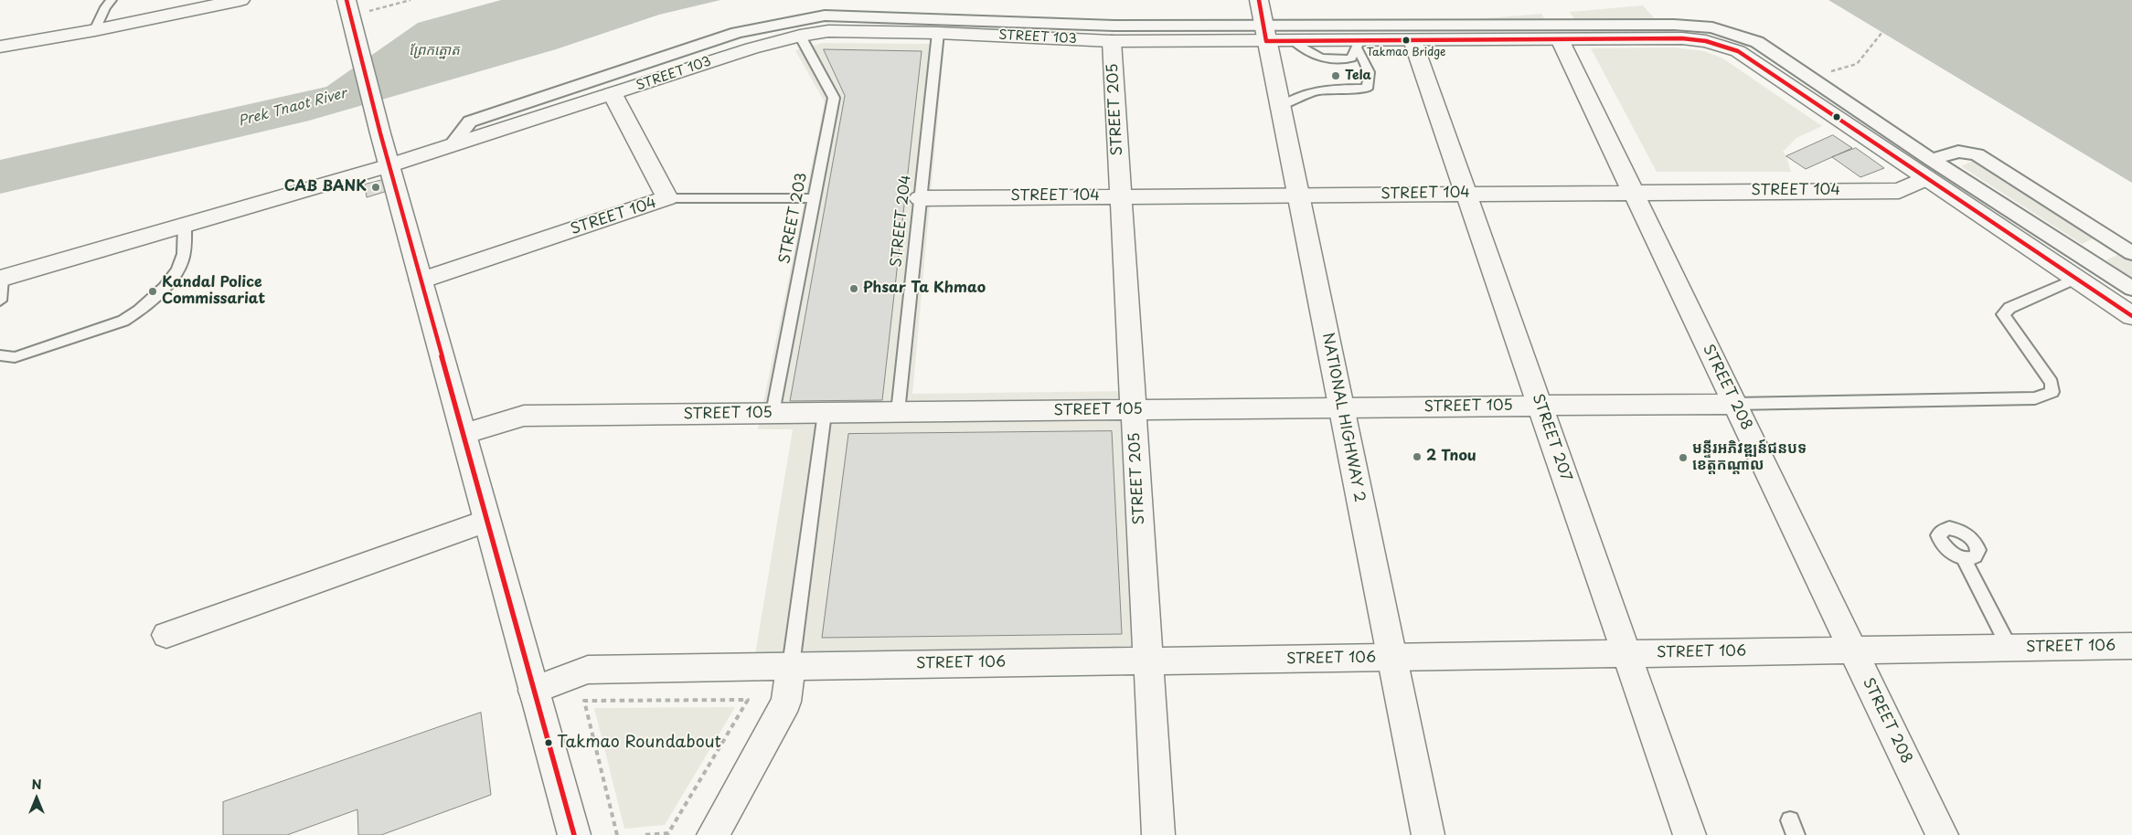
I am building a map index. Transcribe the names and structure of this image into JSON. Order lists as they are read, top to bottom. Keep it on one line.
{"streets":{"street":["STREET 103","STREET 205","STREET 104","STREET 208","STREET 105","NATIONAL HIGHWAY 2","STREET 207","STREET 106"],"lane":["STREET 203","STREET 204"]},"crossings":[["STREET 103","STREET 205"],["STREET 103","STREET 104"],["STREET 103","STREET 203"],["STREET 103","STREET 204"],["STREET 103","STREET 208"],["STREET 103","NATIONAL HIGHWAY 2"],["STREET 103","STREET 207"],["STREET 205","STREET 104"],["STREET 205","STREET 105"],["STREET 205","STREET 106"],["STREET 104","STREET 203"],["STREET 104","STREET 204"],["STREET 104","STREET 208"],["STREET 104","NATIONAL HIGHWAY 2"],["STREET 104","STREET 207"],["STREET 203","STREET 105"],["STREET 204","STREET 105"],["STREET 208","STREET 105"],["STREET 208","STREET 106"],["STREET 105","NATIONAL HIGHWAY 2"],["STREET 105","STREET 207"],["NATIONAL HIGHWAY 2","STREET 106"],["STREET 207","STREET 106"]],"water":["ព្រែកត្នោត","Prek Tnaot River"],"places":["Takmao Bridge","Tela","CAB BANK","Phsar Ta Khmao","Kandal Police Commissariat","2 Tnou","មន្ទីរអភិវឌ្ឍន៍ជនបទ ខេត្តកណ្តាល","Takmao Roundabout"],"north":"top"}
